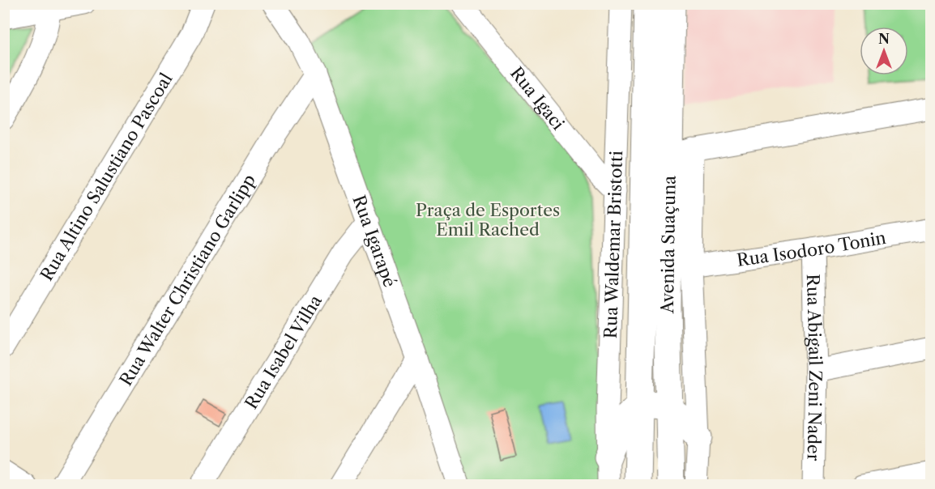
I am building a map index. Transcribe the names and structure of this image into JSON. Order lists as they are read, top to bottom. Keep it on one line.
{"streets":{"main road":["Avenida Suaçuna"],"street":["Rua Igaci","Rua Altino Salustiano Pascoal","Rua Igarapé","Rua Waldemar Bristotti","Rua Isodoro Tonin","Rua Walter Christiano Garlipp","Rua Isabel Vilha","Rua Abigail Zeni Nader"]},"crossings":[["Rua Igaci","Rua Waldemar Bristotti"],["Rua Igarapé","Rua Walter Christiano Garlipp"],["Rua Igarapé","Rua Isabel Vilha"],["Rua Isodoro Tonin","Rua Abigail Zeni Nader"]],"parks":["Praça de Esportes Emil Rached"],"north":"top"}
